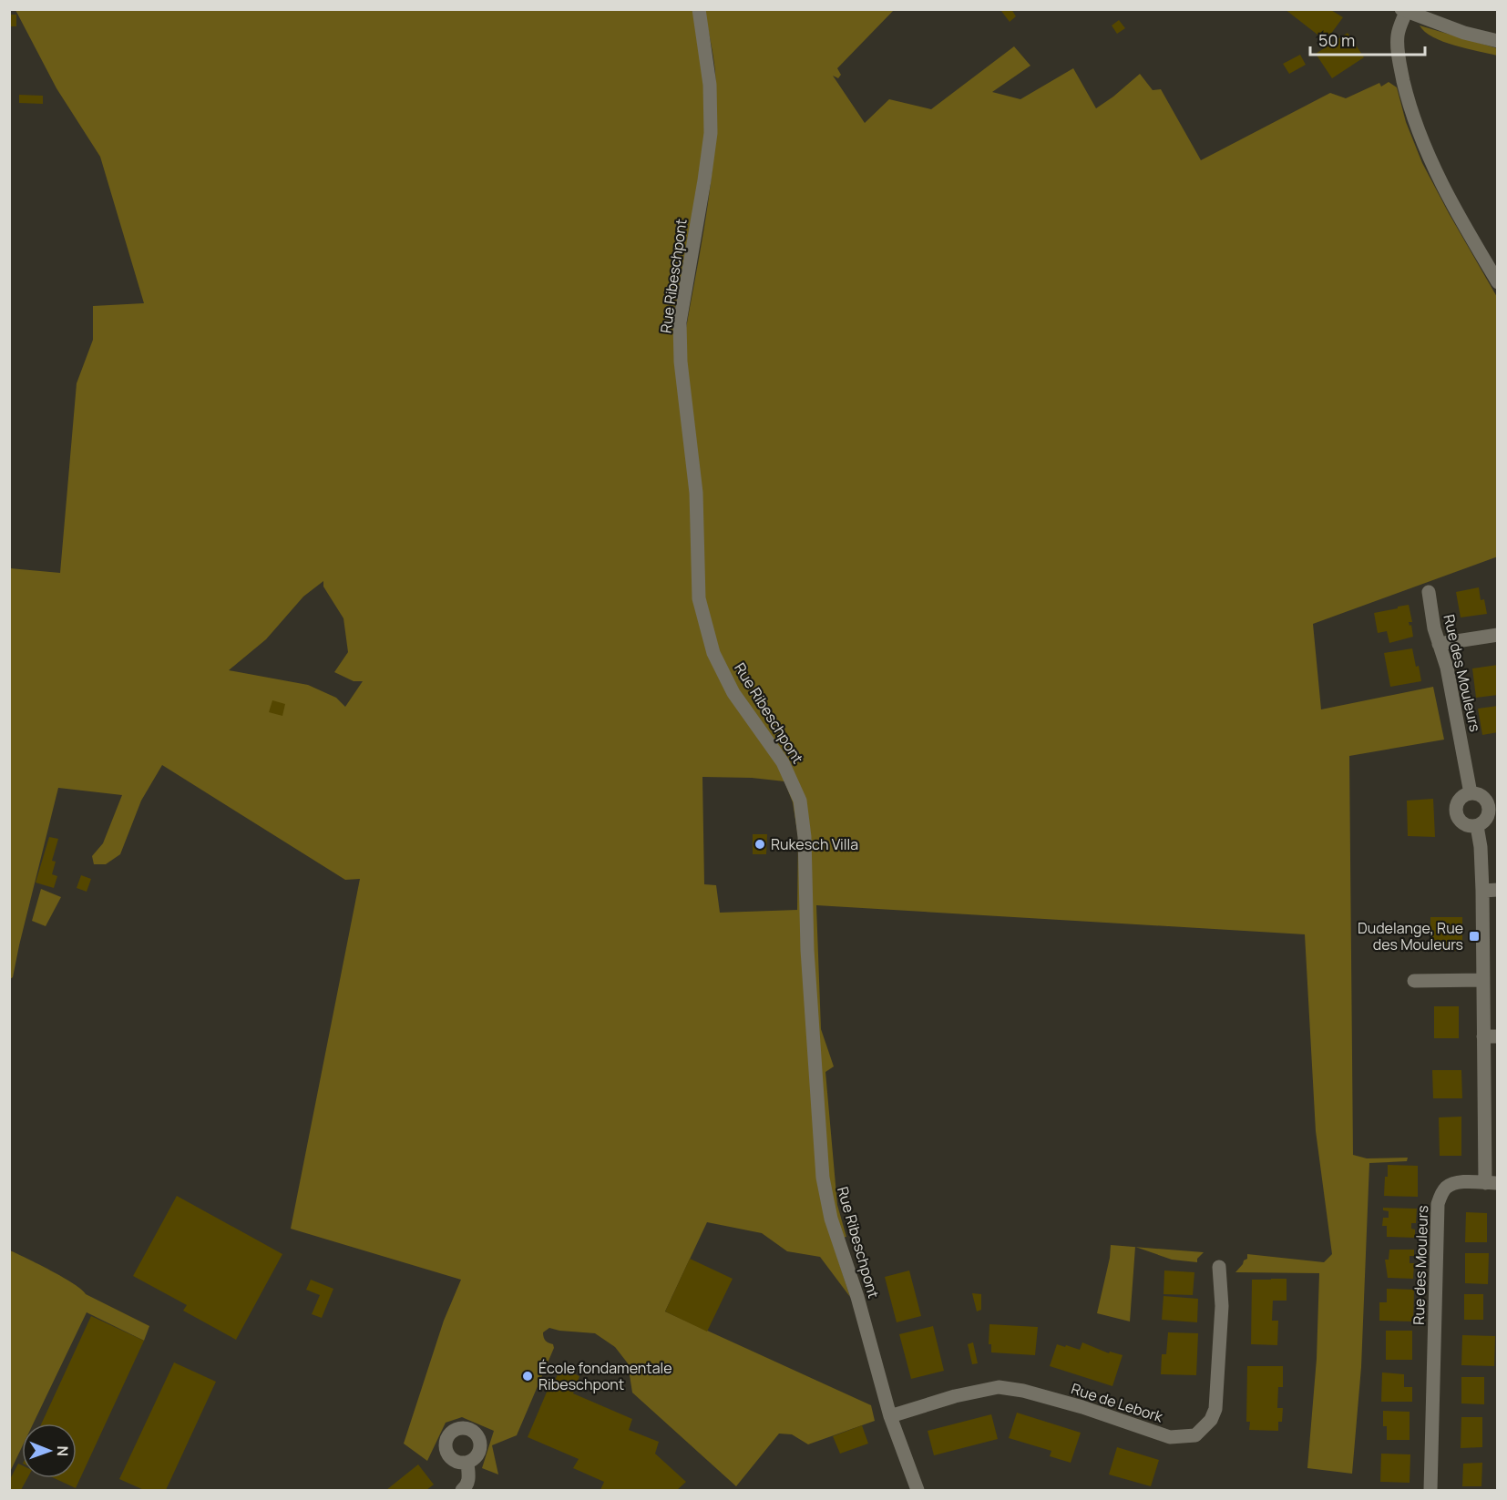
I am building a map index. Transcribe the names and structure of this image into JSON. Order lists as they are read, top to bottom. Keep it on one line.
{"streets":{"street":["Rue Ribeschpont","Rue des Mouleurs","Rue de Lebork"]},"crossings":[["Rue Ribeschpont","Rue de Lebork"]],"places":{"other":["Rukesch Villa","École fondamentale Ribeschpont"],"transit":["Dudelange, Rue des Mouleurs"]},"scale_bar":"50 m","north":"right"}
